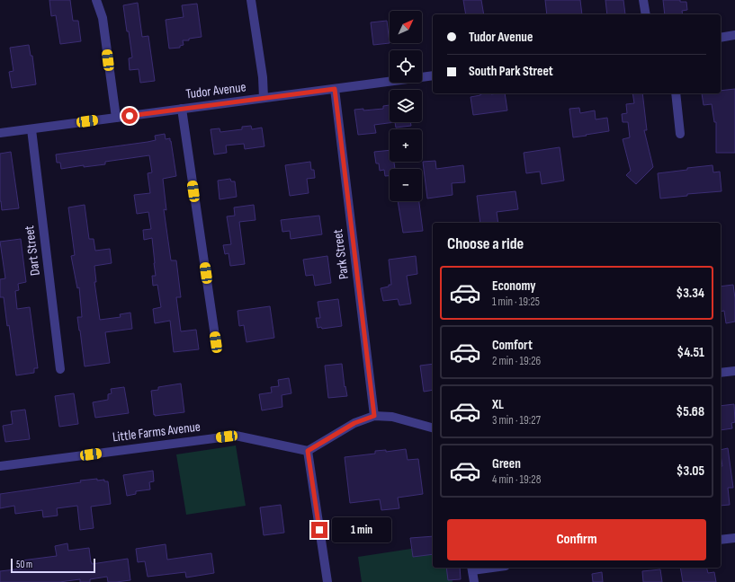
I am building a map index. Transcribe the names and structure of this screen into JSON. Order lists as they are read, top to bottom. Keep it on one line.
{"streets":{"street":["Tudor Avenue","Dart Street","Park Street","Little Farms Avenue"]},"crossings":[["Tudor Avenue","Dart Street"],["Tudor Avenue","Park Street"]],"scale_bar":"50 m","north":"top right","page":{"map_buttons":["+","−"],"banner":["Tudor Avenue","South Park Street"],"heading":"Choose a ride","list":[{"name":"Economy","note":"1 min · 19:25","value":"$3.34"},{"name":"Comfort","note":"2 min · 19:26","value":"$4.51"},{"name":"XL","note":"3 min · 19:27","value":"$5.68"},{"name":"Green","note":"4 min · 19:28","value":"$3.05"}],"buttons":"Confirm","bubble":"1 min","scale":"50 m"}}
